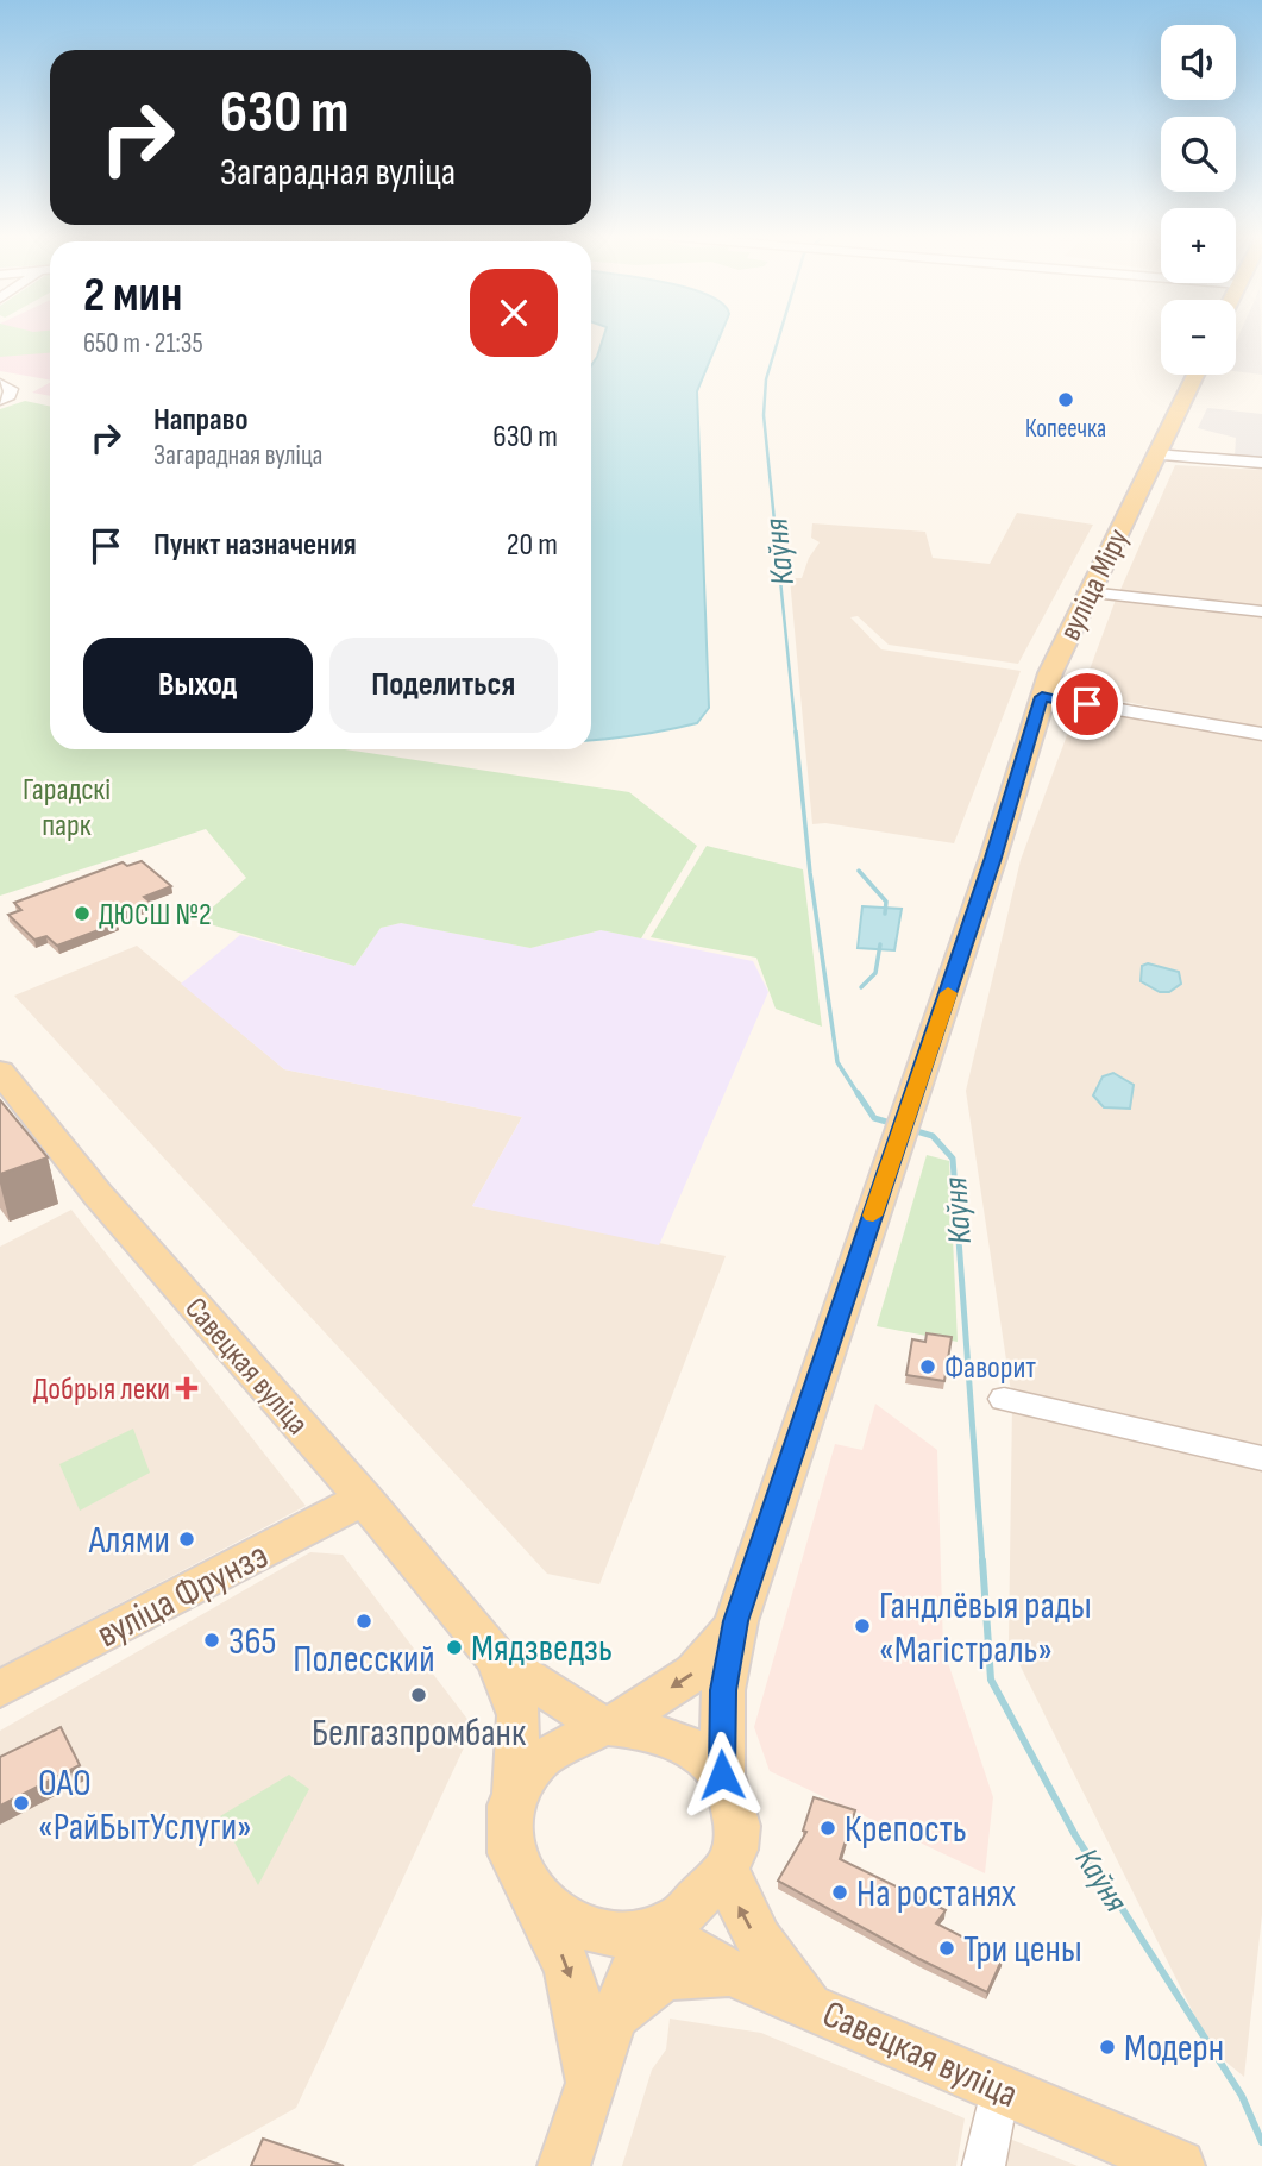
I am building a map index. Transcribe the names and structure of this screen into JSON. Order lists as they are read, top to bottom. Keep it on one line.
{"streets":{"main road":["вуліца Міру","Савецкая вуліца","вуліца Фрунзэ"]},"crossings":[["вуліца Міру","Савецкая вуліца"],["Савецкая вуліца","вуліца Фрунзэ"]],"water":["Каўня"],"parks":["Гарадскі парк"],"places":{"other":["Копеечка","ДЮСШ №2","Фаворит","Алями","Полесский","Гандлёвыя рады «Магістраль»","365","Мядзведзь","Белгазпромбанк","ОАО «РайБытУслуги»","Крепость","На ростанях","Три цены","Модерн"],"health":["Добрыя леки"]},"page":{"map_buttons":["+","−"],"turn":["630 m","Загарадная вуліца"],"heading":["2 мин","650 m · 21:35"],"list":[{"name":"Направо","note":"Загарадная вуліца","value":"630 m"},{"name":"Пункт назначения","value":"20 m"}],"buttons":["Выход","Поделиться"]}}
